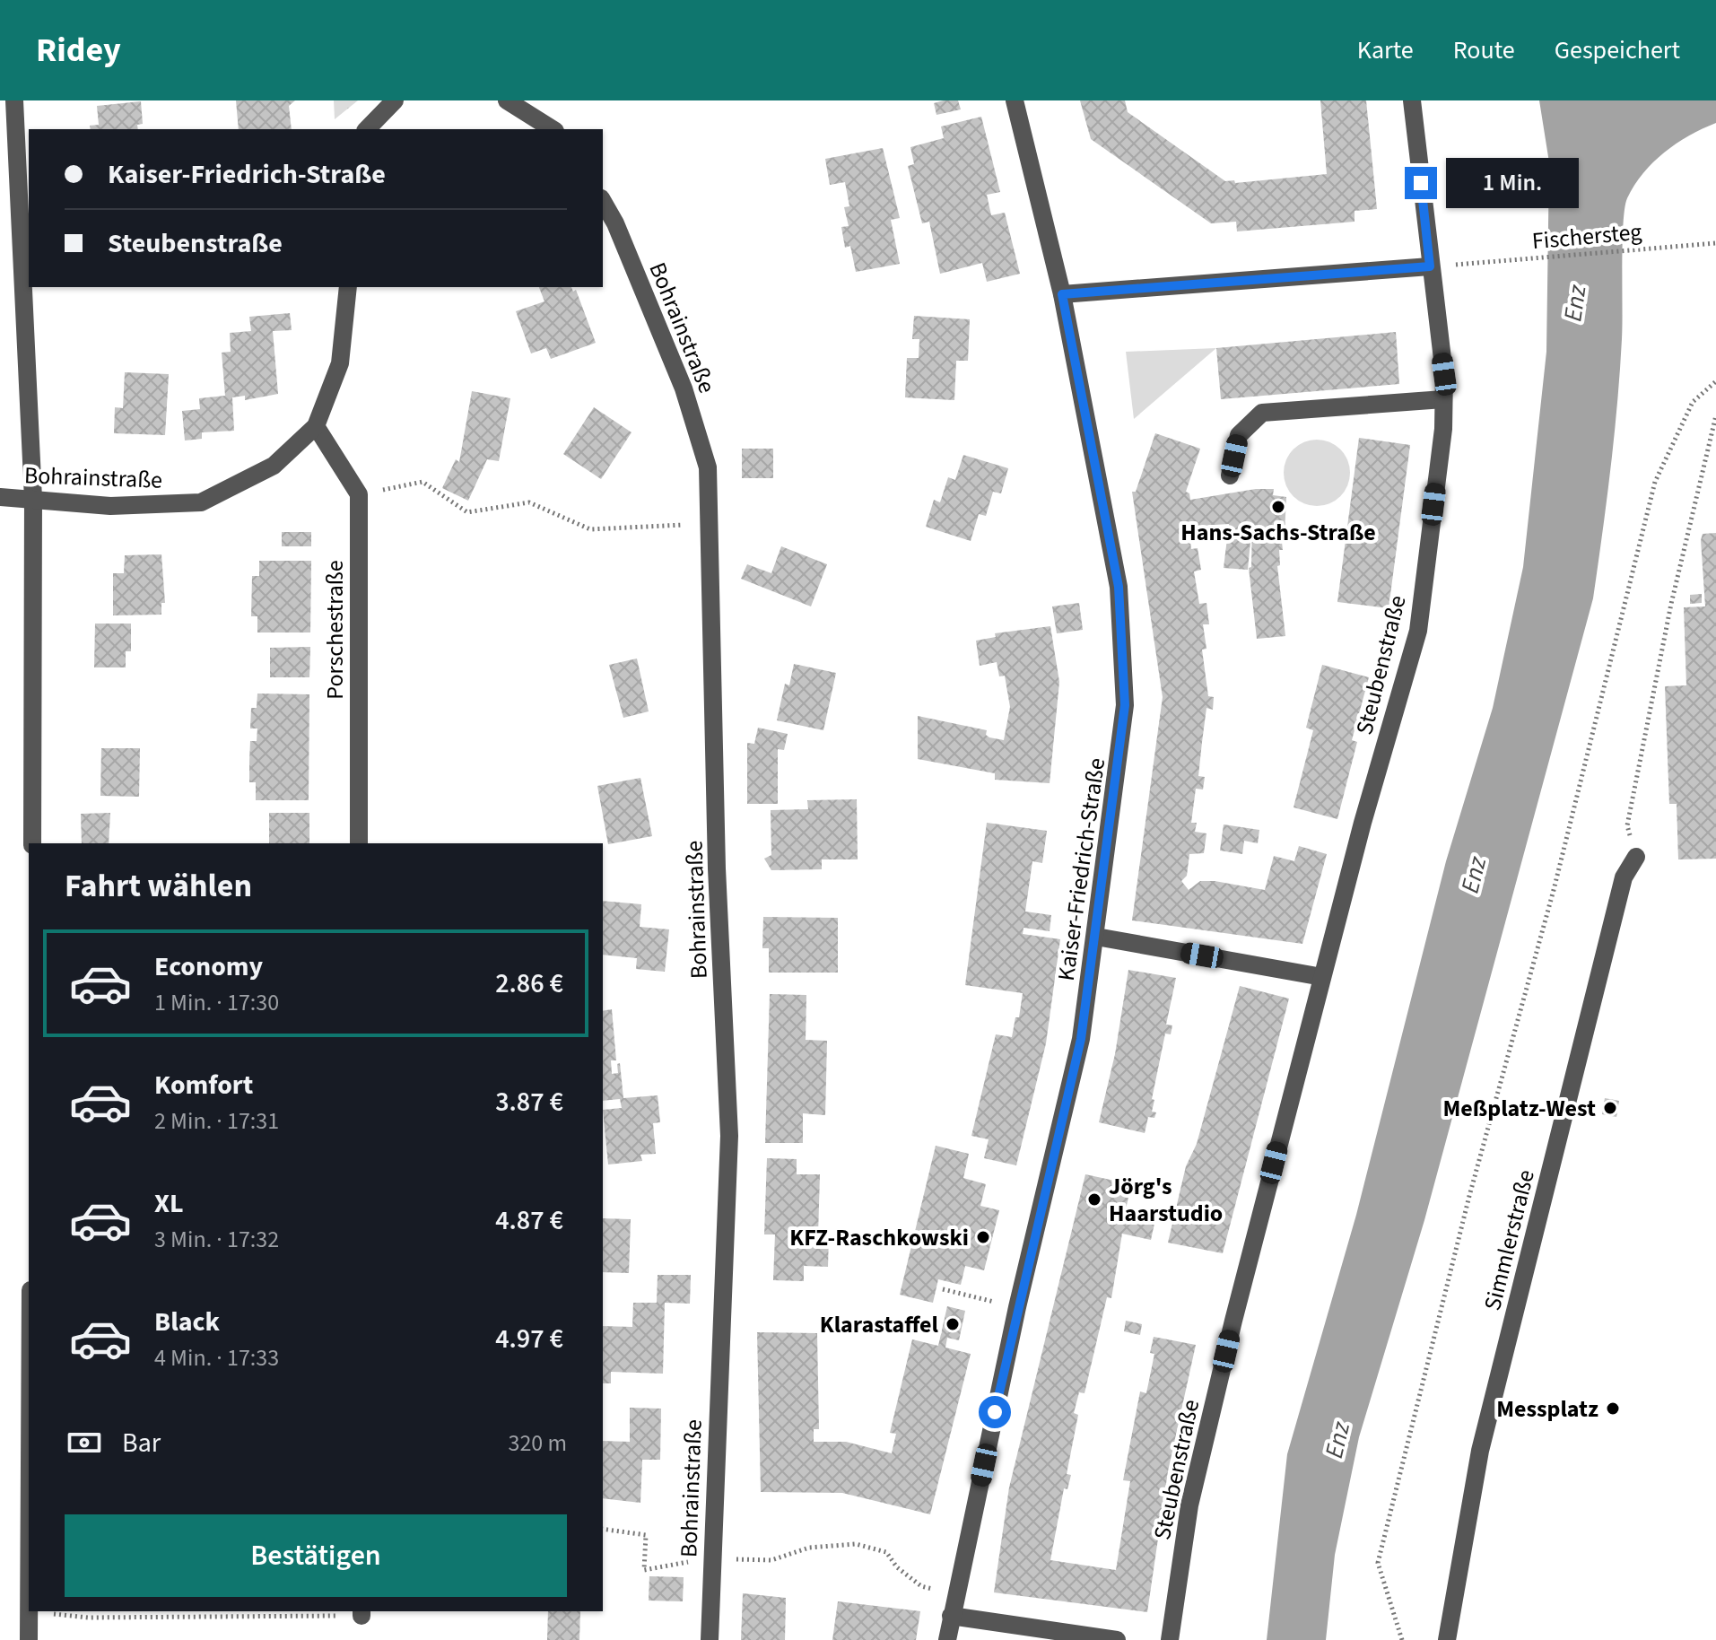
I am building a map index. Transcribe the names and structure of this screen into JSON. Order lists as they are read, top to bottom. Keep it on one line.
{"streets":{"street":["Bohrainstraße","Porschestraße","Steubenstraße","Kaiser-Friedrich-Straße","Simmlerstraße"],"path":["Fischersteg"]},"water":["Enz"],"places":["Hans-Sachs-Straße","Meßplatz-West","Jörg's Haarstudio","KFZ-Raschkowski","Klarastaffel","Messplatz"],"page":{"header":"Ridey","nav":["Karte","Route","Gespeichert"],"banner":["Kaiser-Friedrich-Straße","Steubenstraße"],"bubble":"1 Min.","heading":"Fahrt wählen","list":[{"name":"Economy","note":"1 Min. · 17:30","value":"2.86 €"},{"name":"Komfort","note":"2 Min. · 17:31","value":"3.87 €"},{"name":"XL","note":"3 Min. · 17:32","value":"4.87 €"},{"name":"Black","note":"4 Min. · 17:33","value":"4.97 €"}],"pay":["Bar","320 m"],"buttons":"Bestätigen"}}
